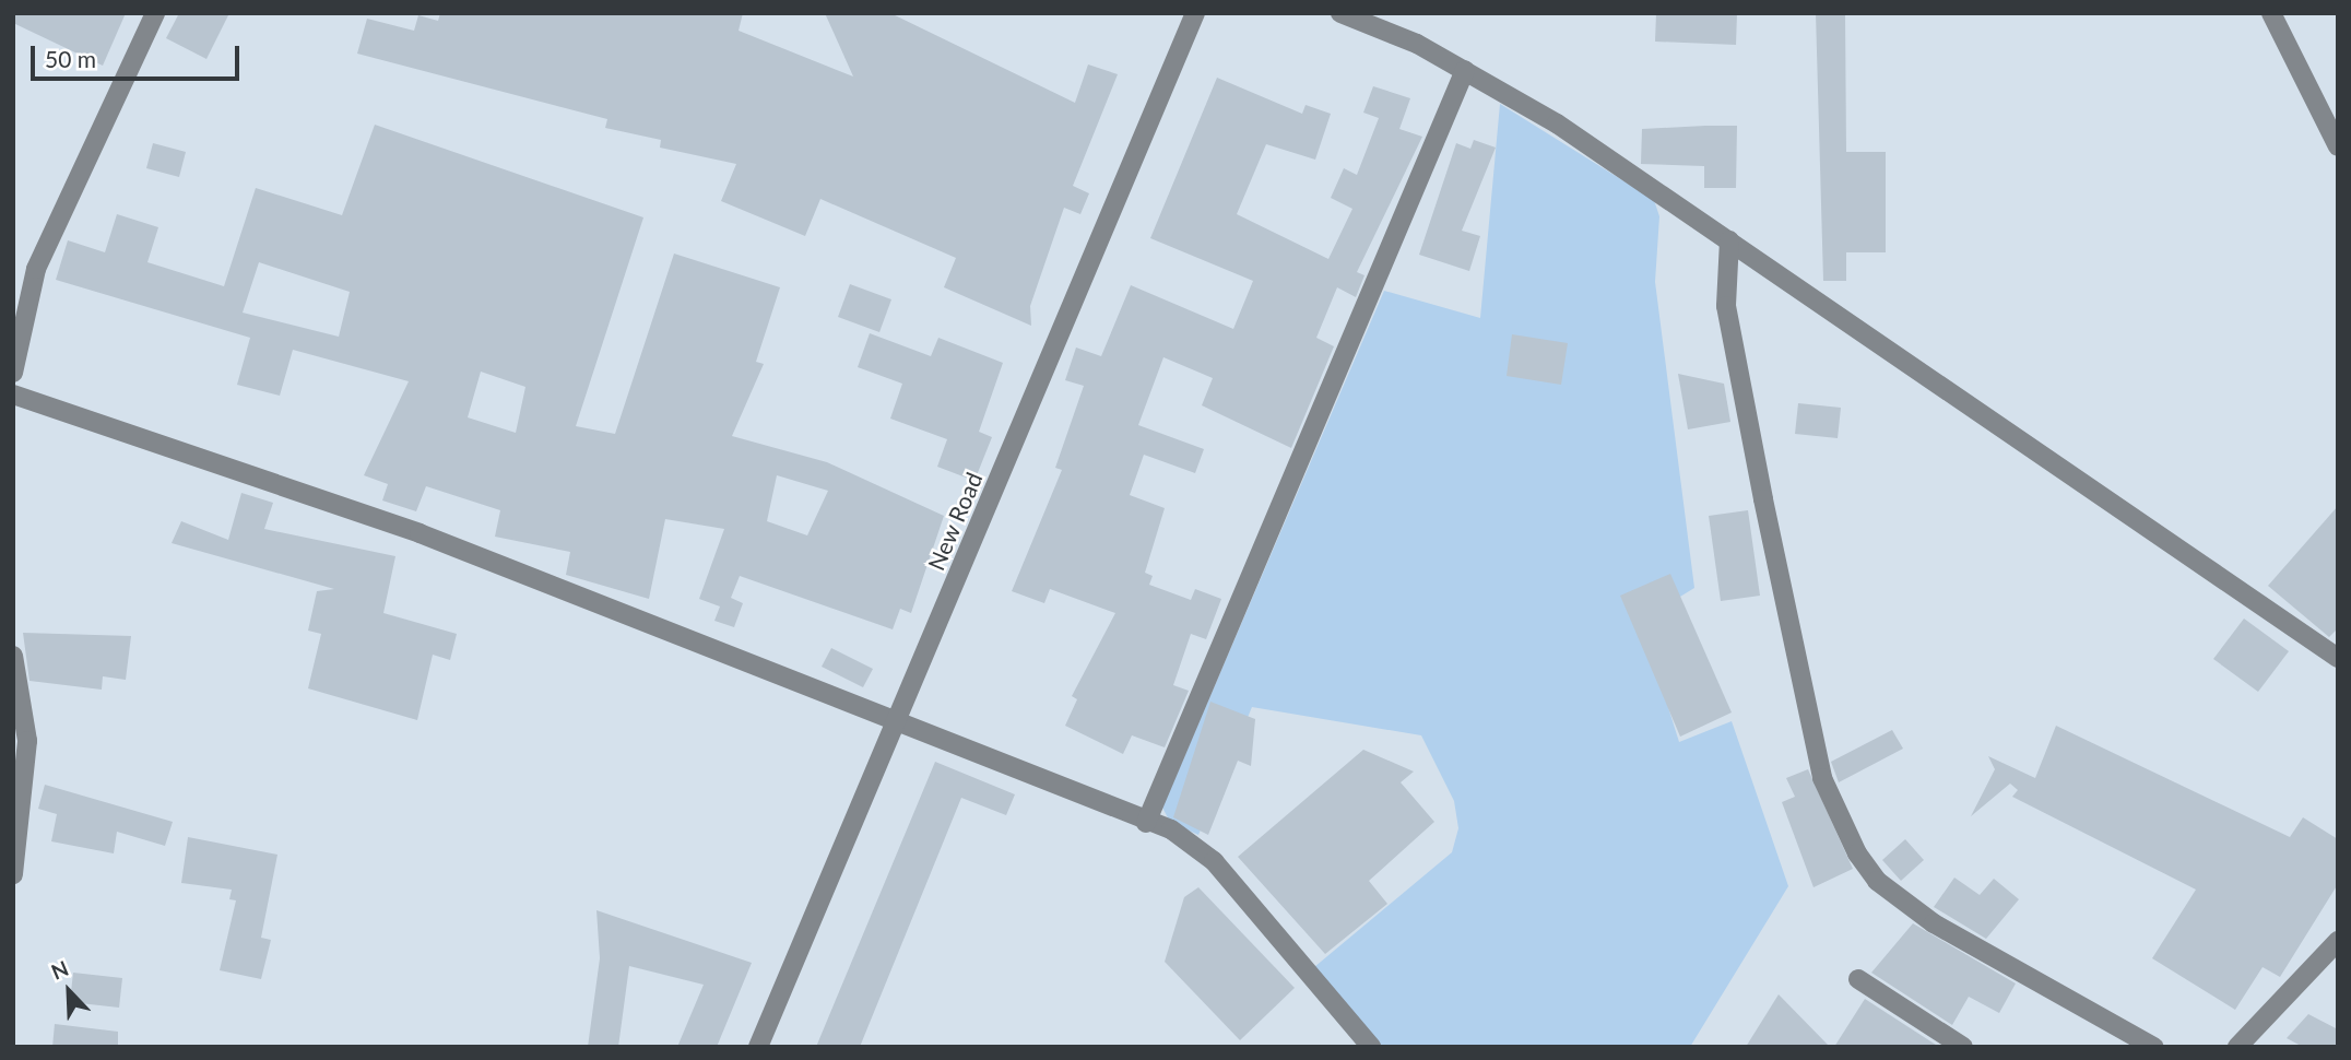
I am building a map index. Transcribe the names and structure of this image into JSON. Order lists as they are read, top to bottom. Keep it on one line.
{"streets":{"street":["New Road"]},"scale_bar":"50 m","north":"top left"}
